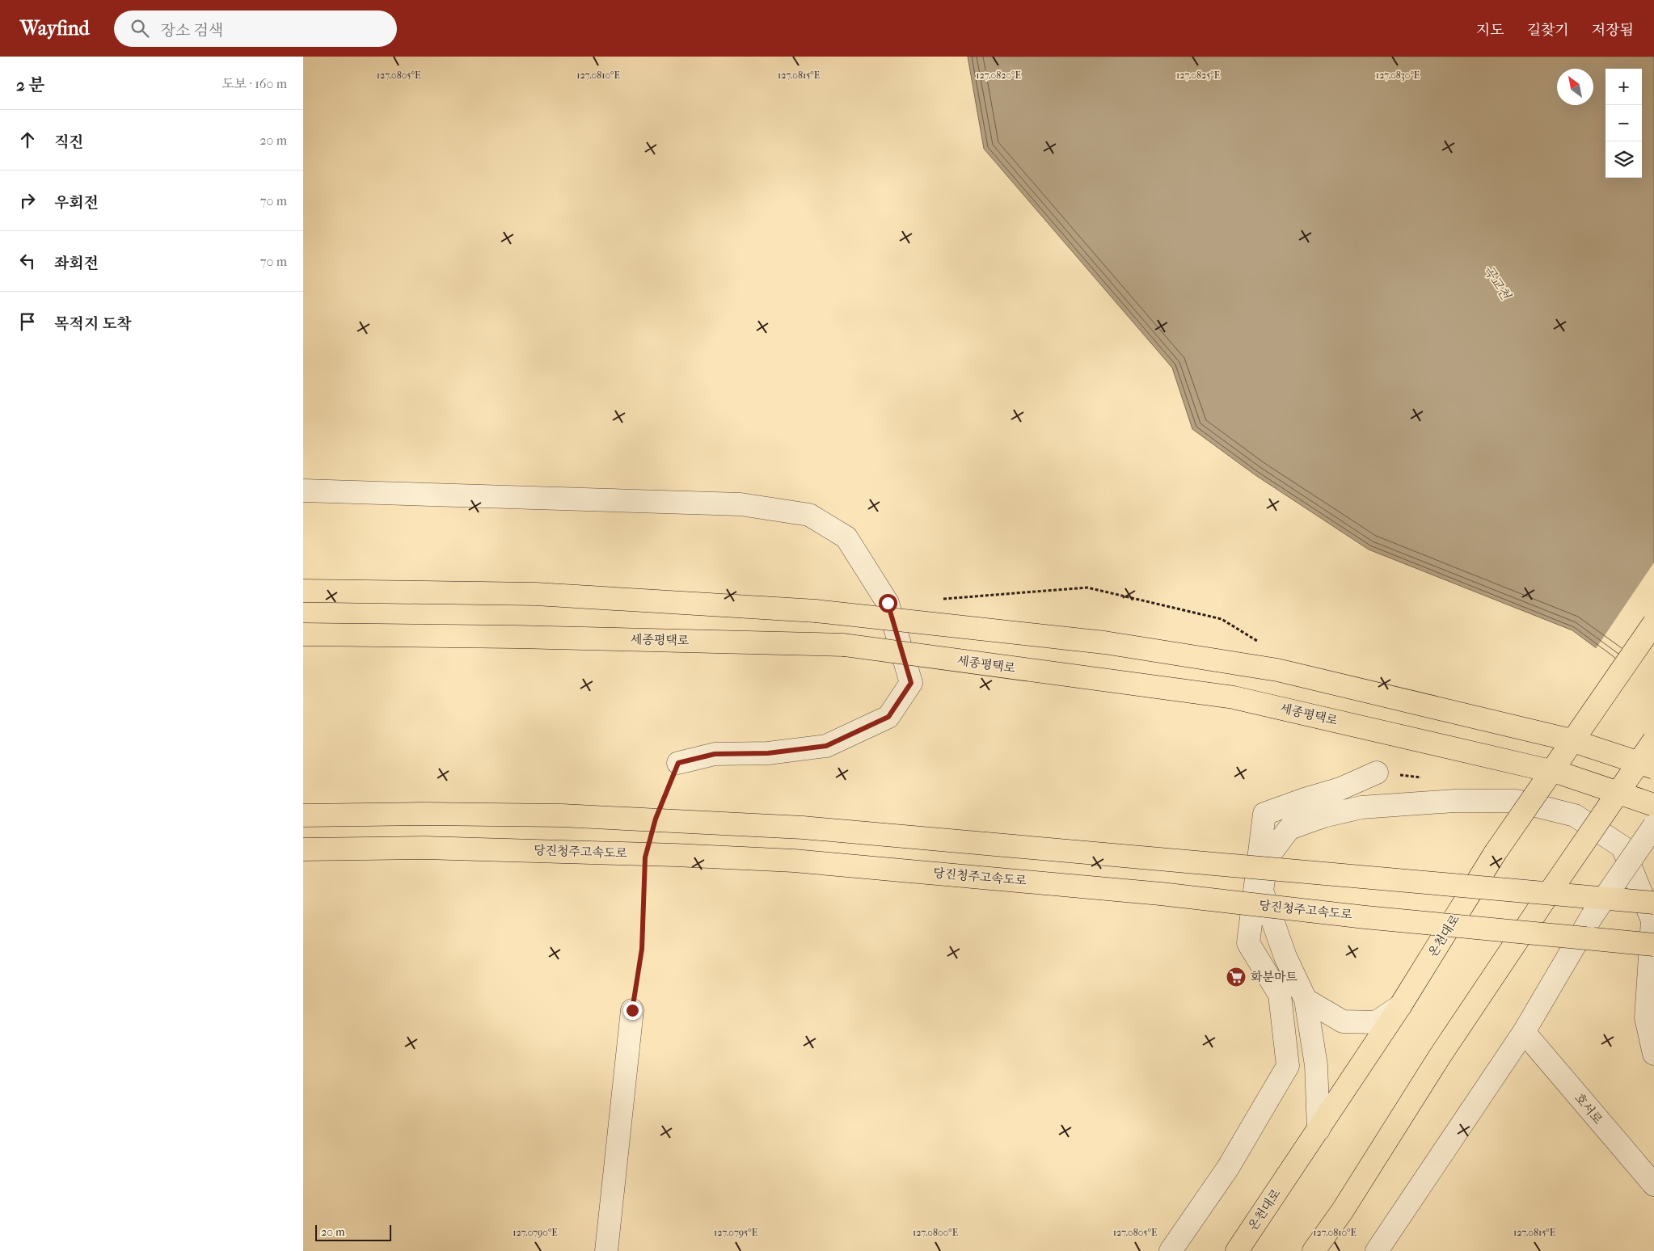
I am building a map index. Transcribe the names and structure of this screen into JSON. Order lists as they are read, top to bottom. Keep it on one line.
{"streets":{"highway":["세종평택로","당진청주고속도로","온천대로"],"street":["호서로"]},"water":["곡교천"],"places":{"supermarket":["화분마트"]},"scale_bar":"20 m","north":"top left","page":{"header":"Wayfind","search":"장소 검색","nav":["지도","길찾기","저장됨"],"heading":["2 분","도보 · 160 m"],"map_buttons":["+","−"],"list":[["직진","20 m"],["우회전","70 m"],["좌회전","70 m"],"목적지 도착"],"scale":"20 m"},"coordinates":["127.0805°E","127.0810°E","127.0815°E","127.0820°E","127.0825°E","127.0830°E","127.0790°E","127.0795°E","127.0800°E"]}
